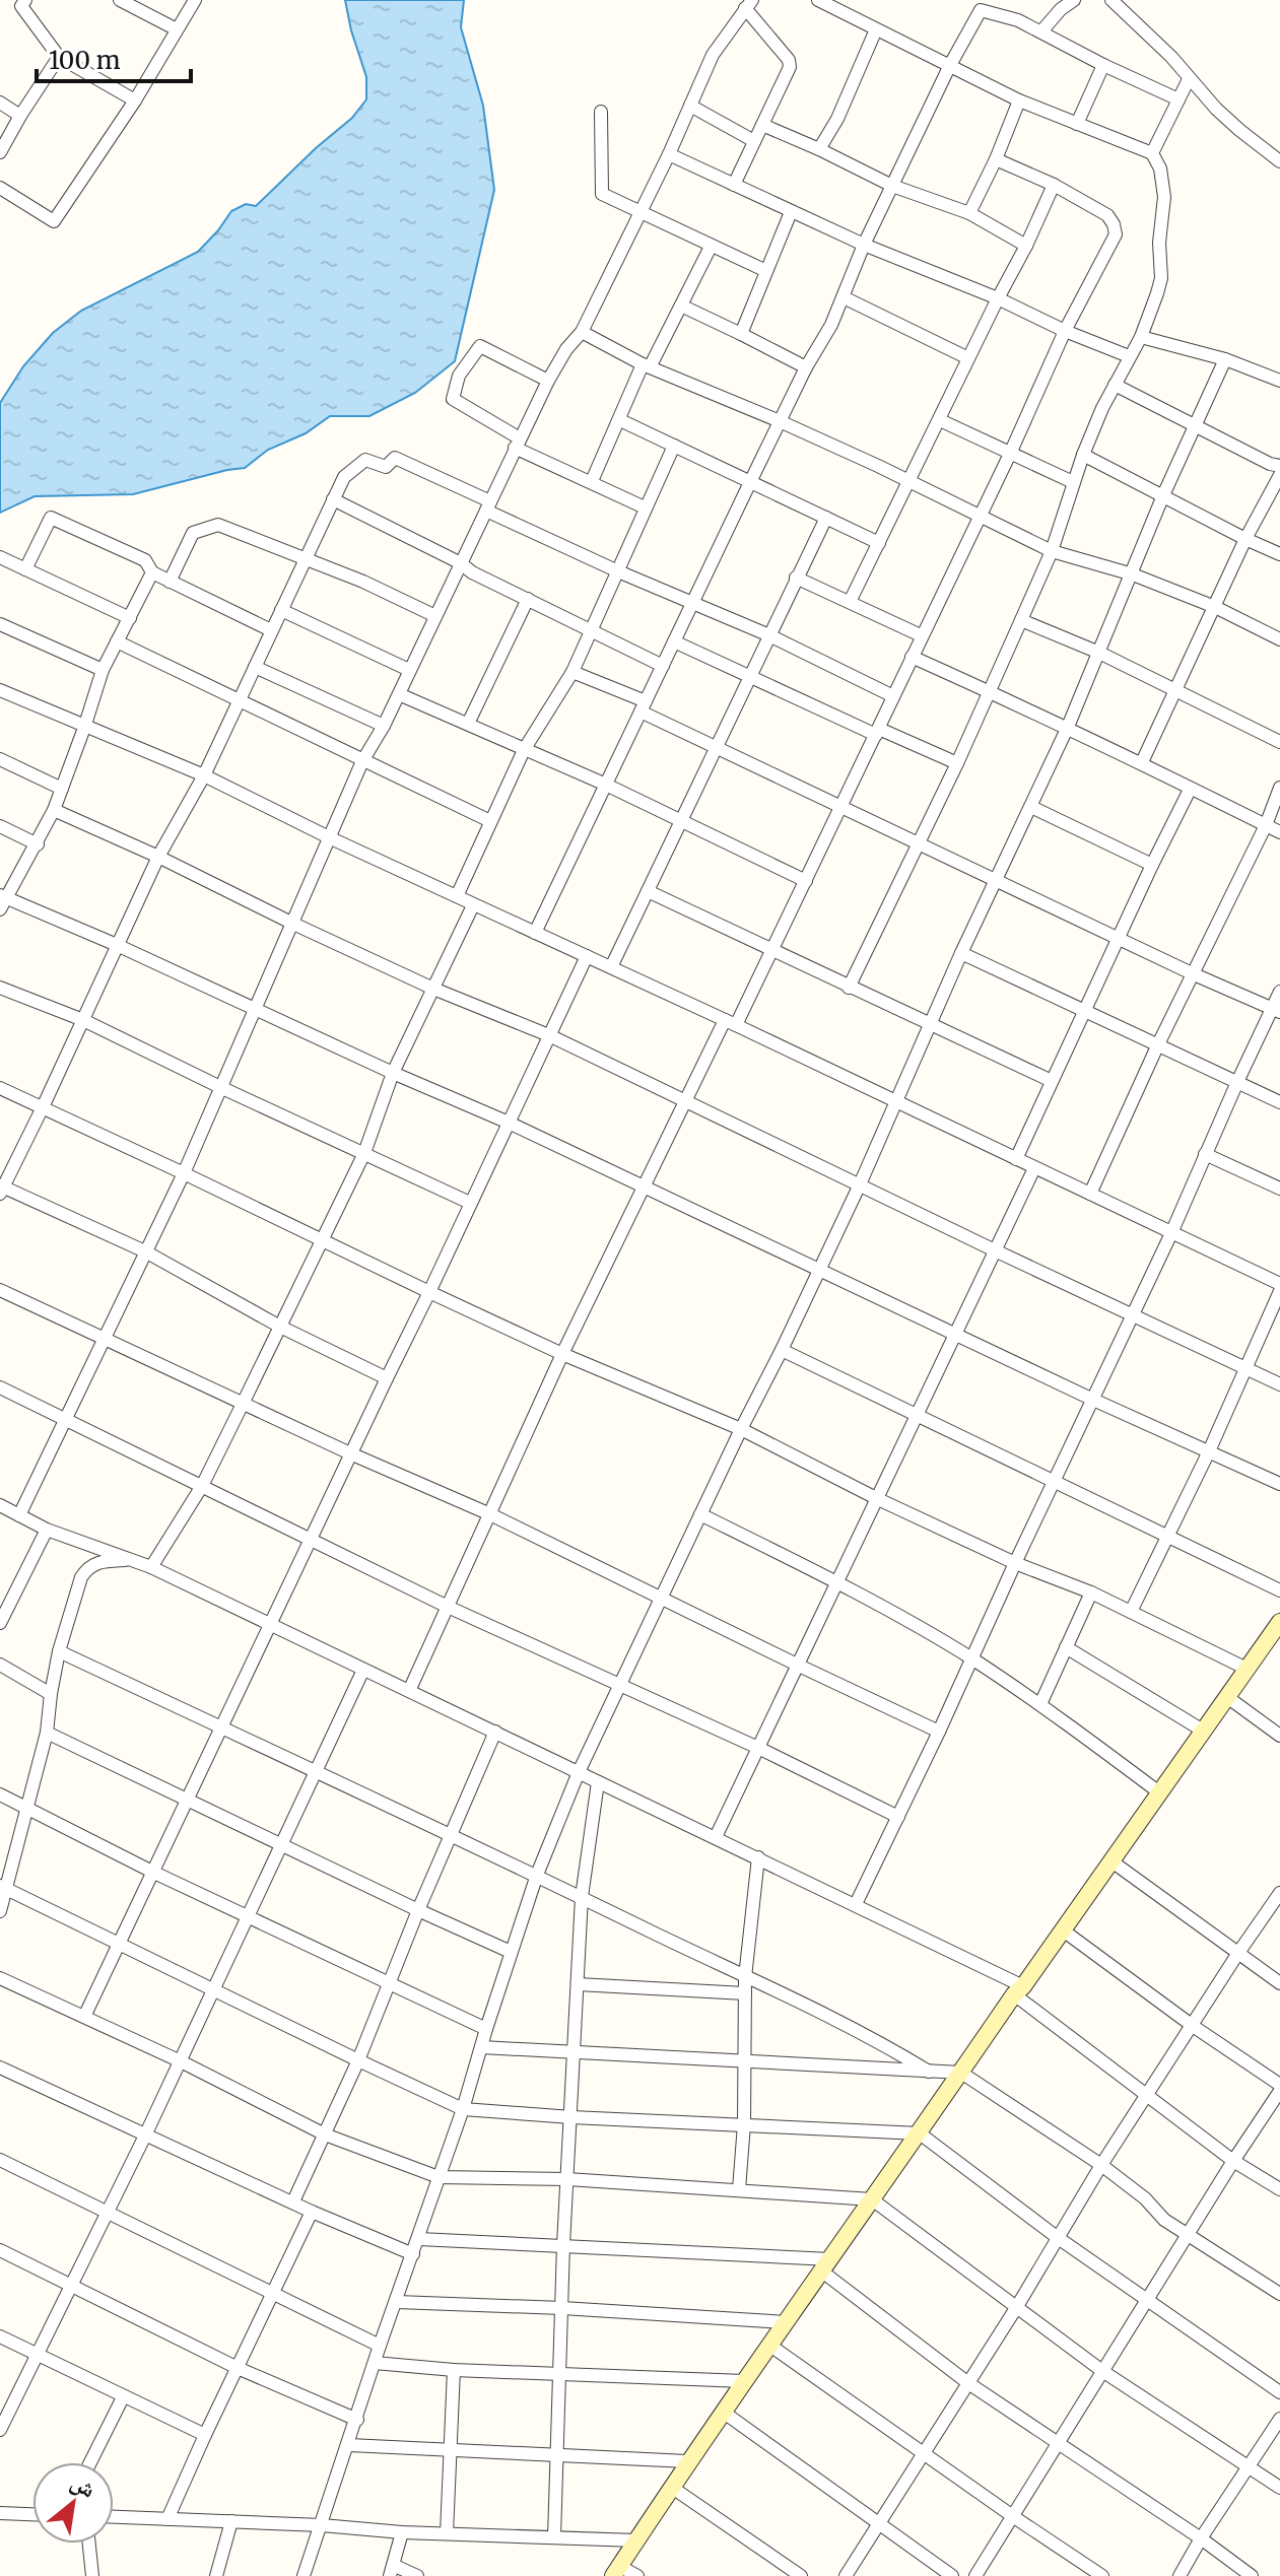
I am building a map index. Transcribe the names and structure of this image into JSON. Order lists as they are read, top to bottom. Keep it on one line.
{"scale_bar":"100 m","north":"top right"}
